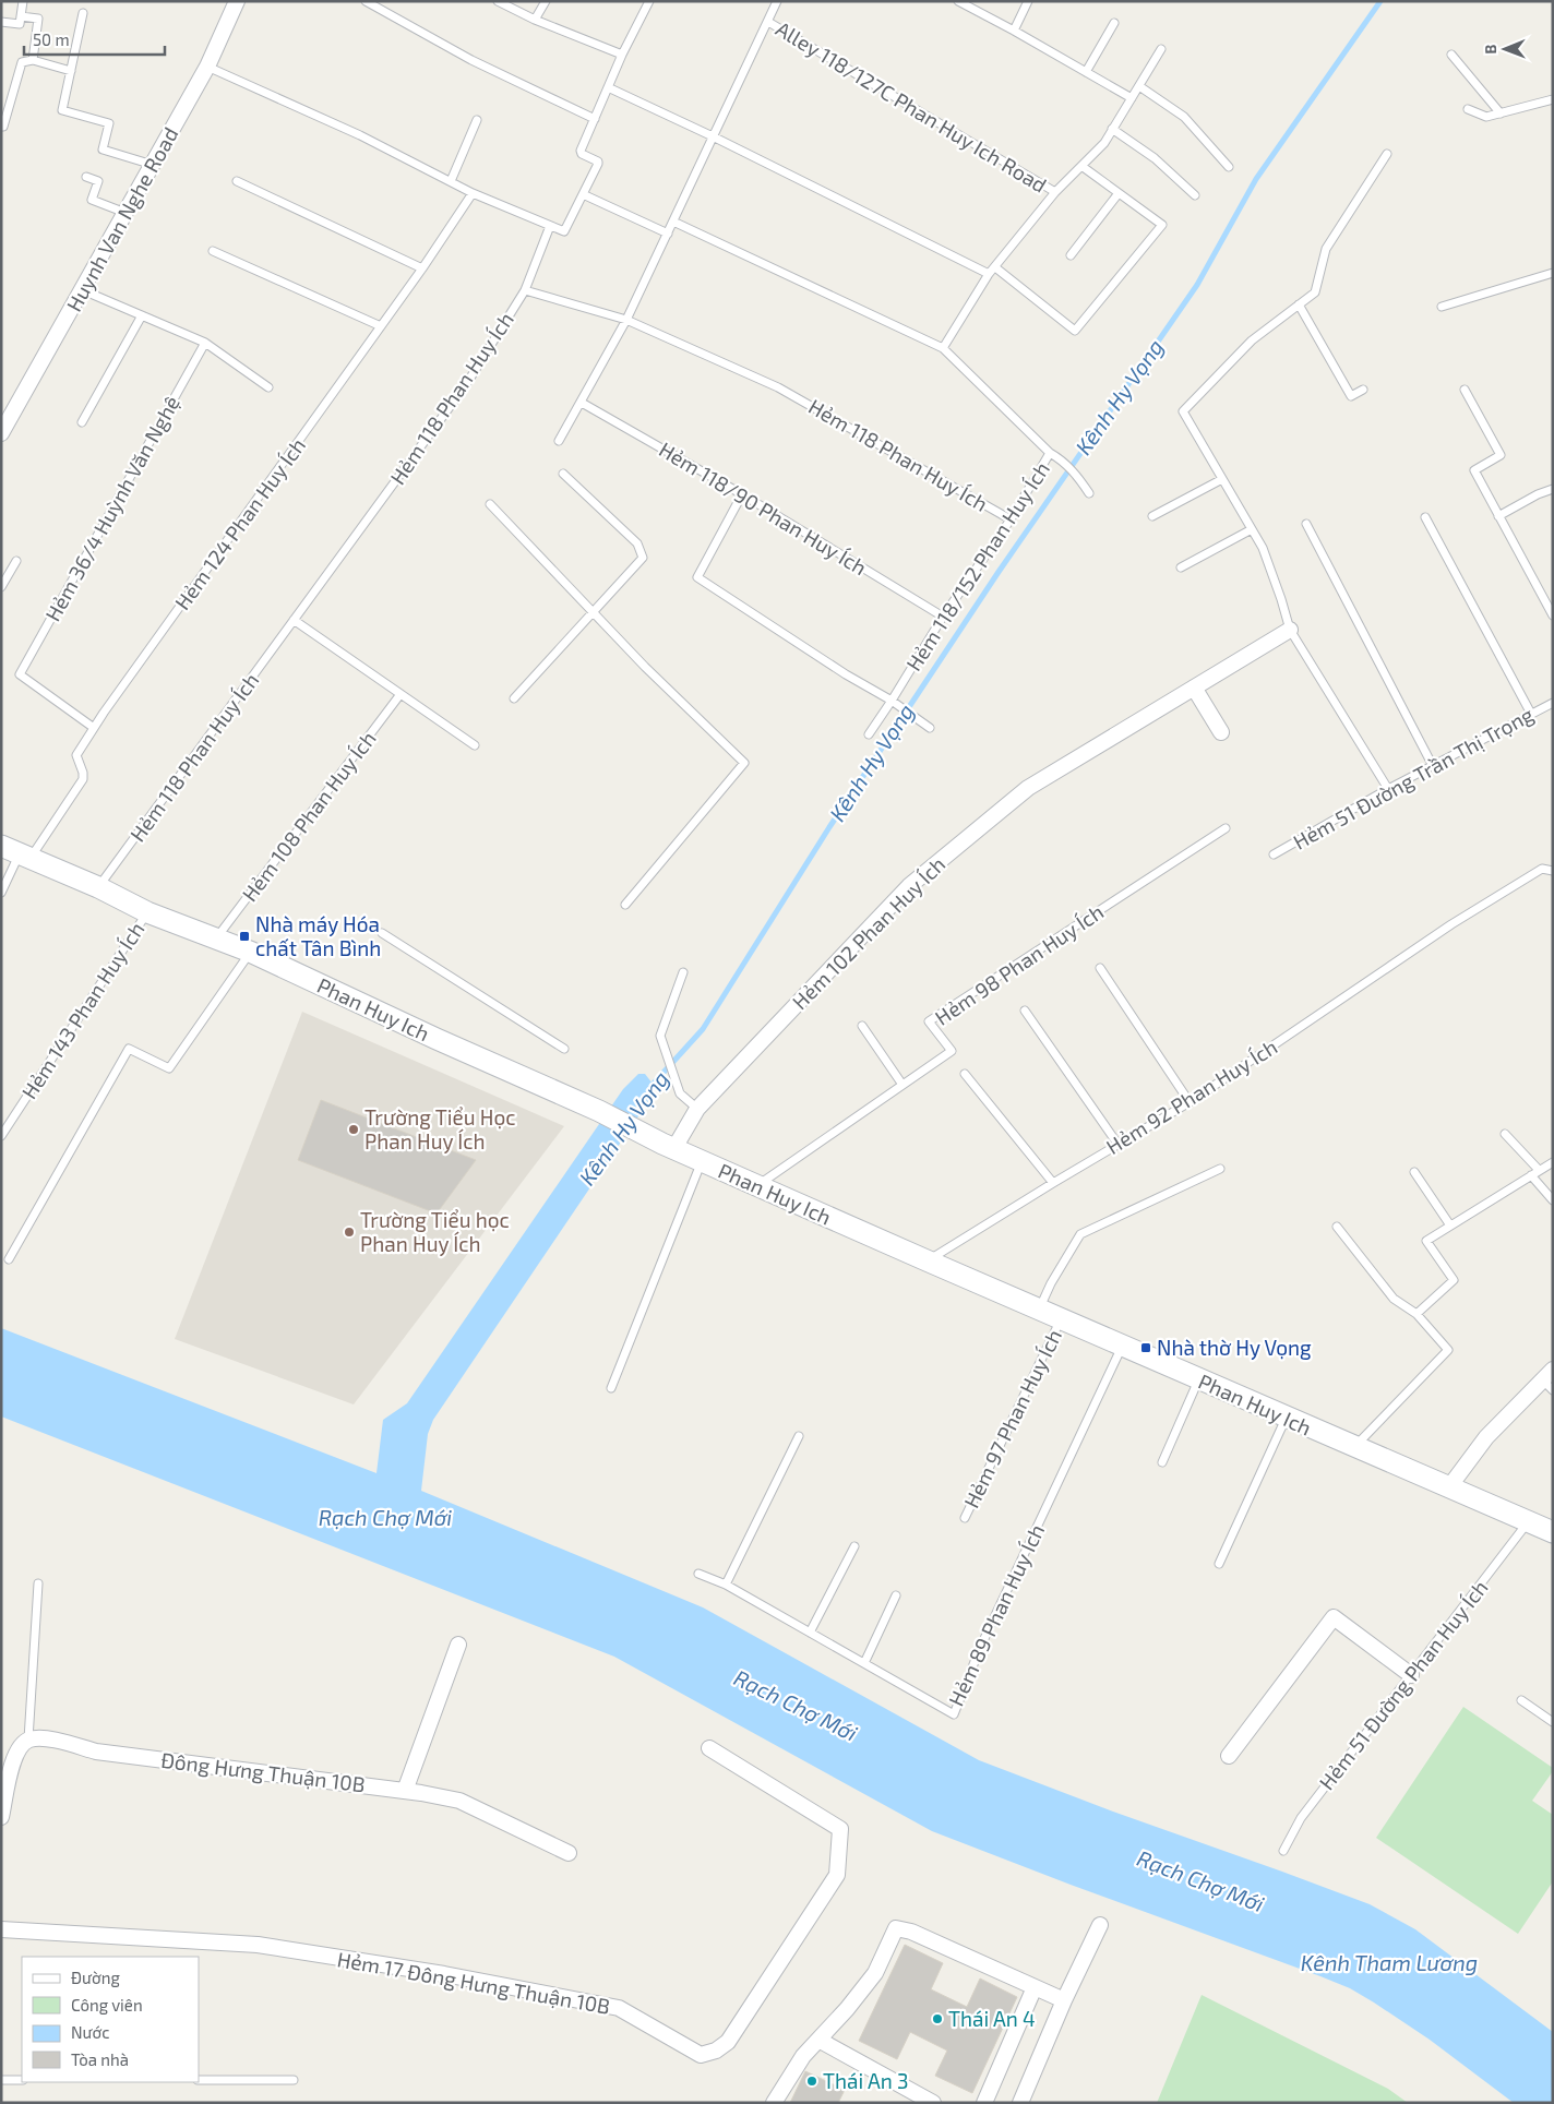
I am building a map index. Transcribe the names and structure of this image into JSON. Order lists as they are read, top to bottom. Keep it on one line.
{"streets":{"main road":["Phan Huy Ich"],"street":["Huynh Van Nghe Road","Hẻm 102 Phan Huy Ích","Đông Hưng Thuận 10B","Hẻm 17 Đông Hưng Thuận 10B"],"lane":["Alley 118/127C Phan Huy Ich Road","Hẻm 118 Phan Huy Ích","Hẻm 36/4 Huỳnh Văn Nghệ","Hẻm 118/90 Phan Huy Ích","Hẻm 124 Phan Huy Ích","Hẻm 118/152 Phan Huy Ích","Hẻm 51 Đường Trần Thị Trọng","Hẻm 108 Phan Huy Ích","Hẻm 98 Phan Huy Ích","Hẻm 143 Phan Huy Ích","Hẻm 92 Phan Huy Ích","Hẻm 97 Phan Huy Ích","Hẻm 89 Phan Huy Ích","Hẻm 51 Đường Phan Huy Ích"]},"crossings":[["Hẻm 118 Phan Huy Ích","Hẻm 118/152 Phan Huy Ích"],["Hẻm 118 Phan Huy Ích","Phan Huy Ich"],["Hẻm 36/4 Huỳnh Văn Nghệ","Hẻm 124 Phan Huy Ích"],["Hẻm 118/90 Phan Huy Ích","Hẻm 118/152 Phan Huy Ích"],["Hẻm 124 Phan Huy Ích","Phan Huy Ich"],["Hẻm 108 Phan Huy Ích","Phan Huy Ich"],["Hẻm 102 Phan Huy Ích","Phan Huy Ich"],["Hẻm 98 Phan Huy Ích","Phan Huy Ich"],["Phan Huy Ich","Hẻm 143 Phan Huy Ích"],["Phan Huy Ich","Hẻm 92 Phan Huy Ích"],["Phan Huy Ich","Hẻm 97 Phan Huy Ích"],["Phan Huy Ich","Hẻm 89 Phan Huy Ích"],["Phan Huy Ich","Hẻm 51 Đường Phan Huy Ích"]],"water":["Kênh Hy Vọng","Rạch Chợ Mới","Kênh Tham Lương"],"places":{"transit":["Nhà máy Hóa chất Tân Bình","Nhà thờ Hy Vọng"],"other":["Trường Tiểu Học Phan Huy Ích","Trường Tiểu học Phan Huy Ích","Thái An 4","Thái An 3"]},"legend":["Đường","Công viên","Nước","Tòa nhà"],"scale_bar":"50 m","north":"left"}
